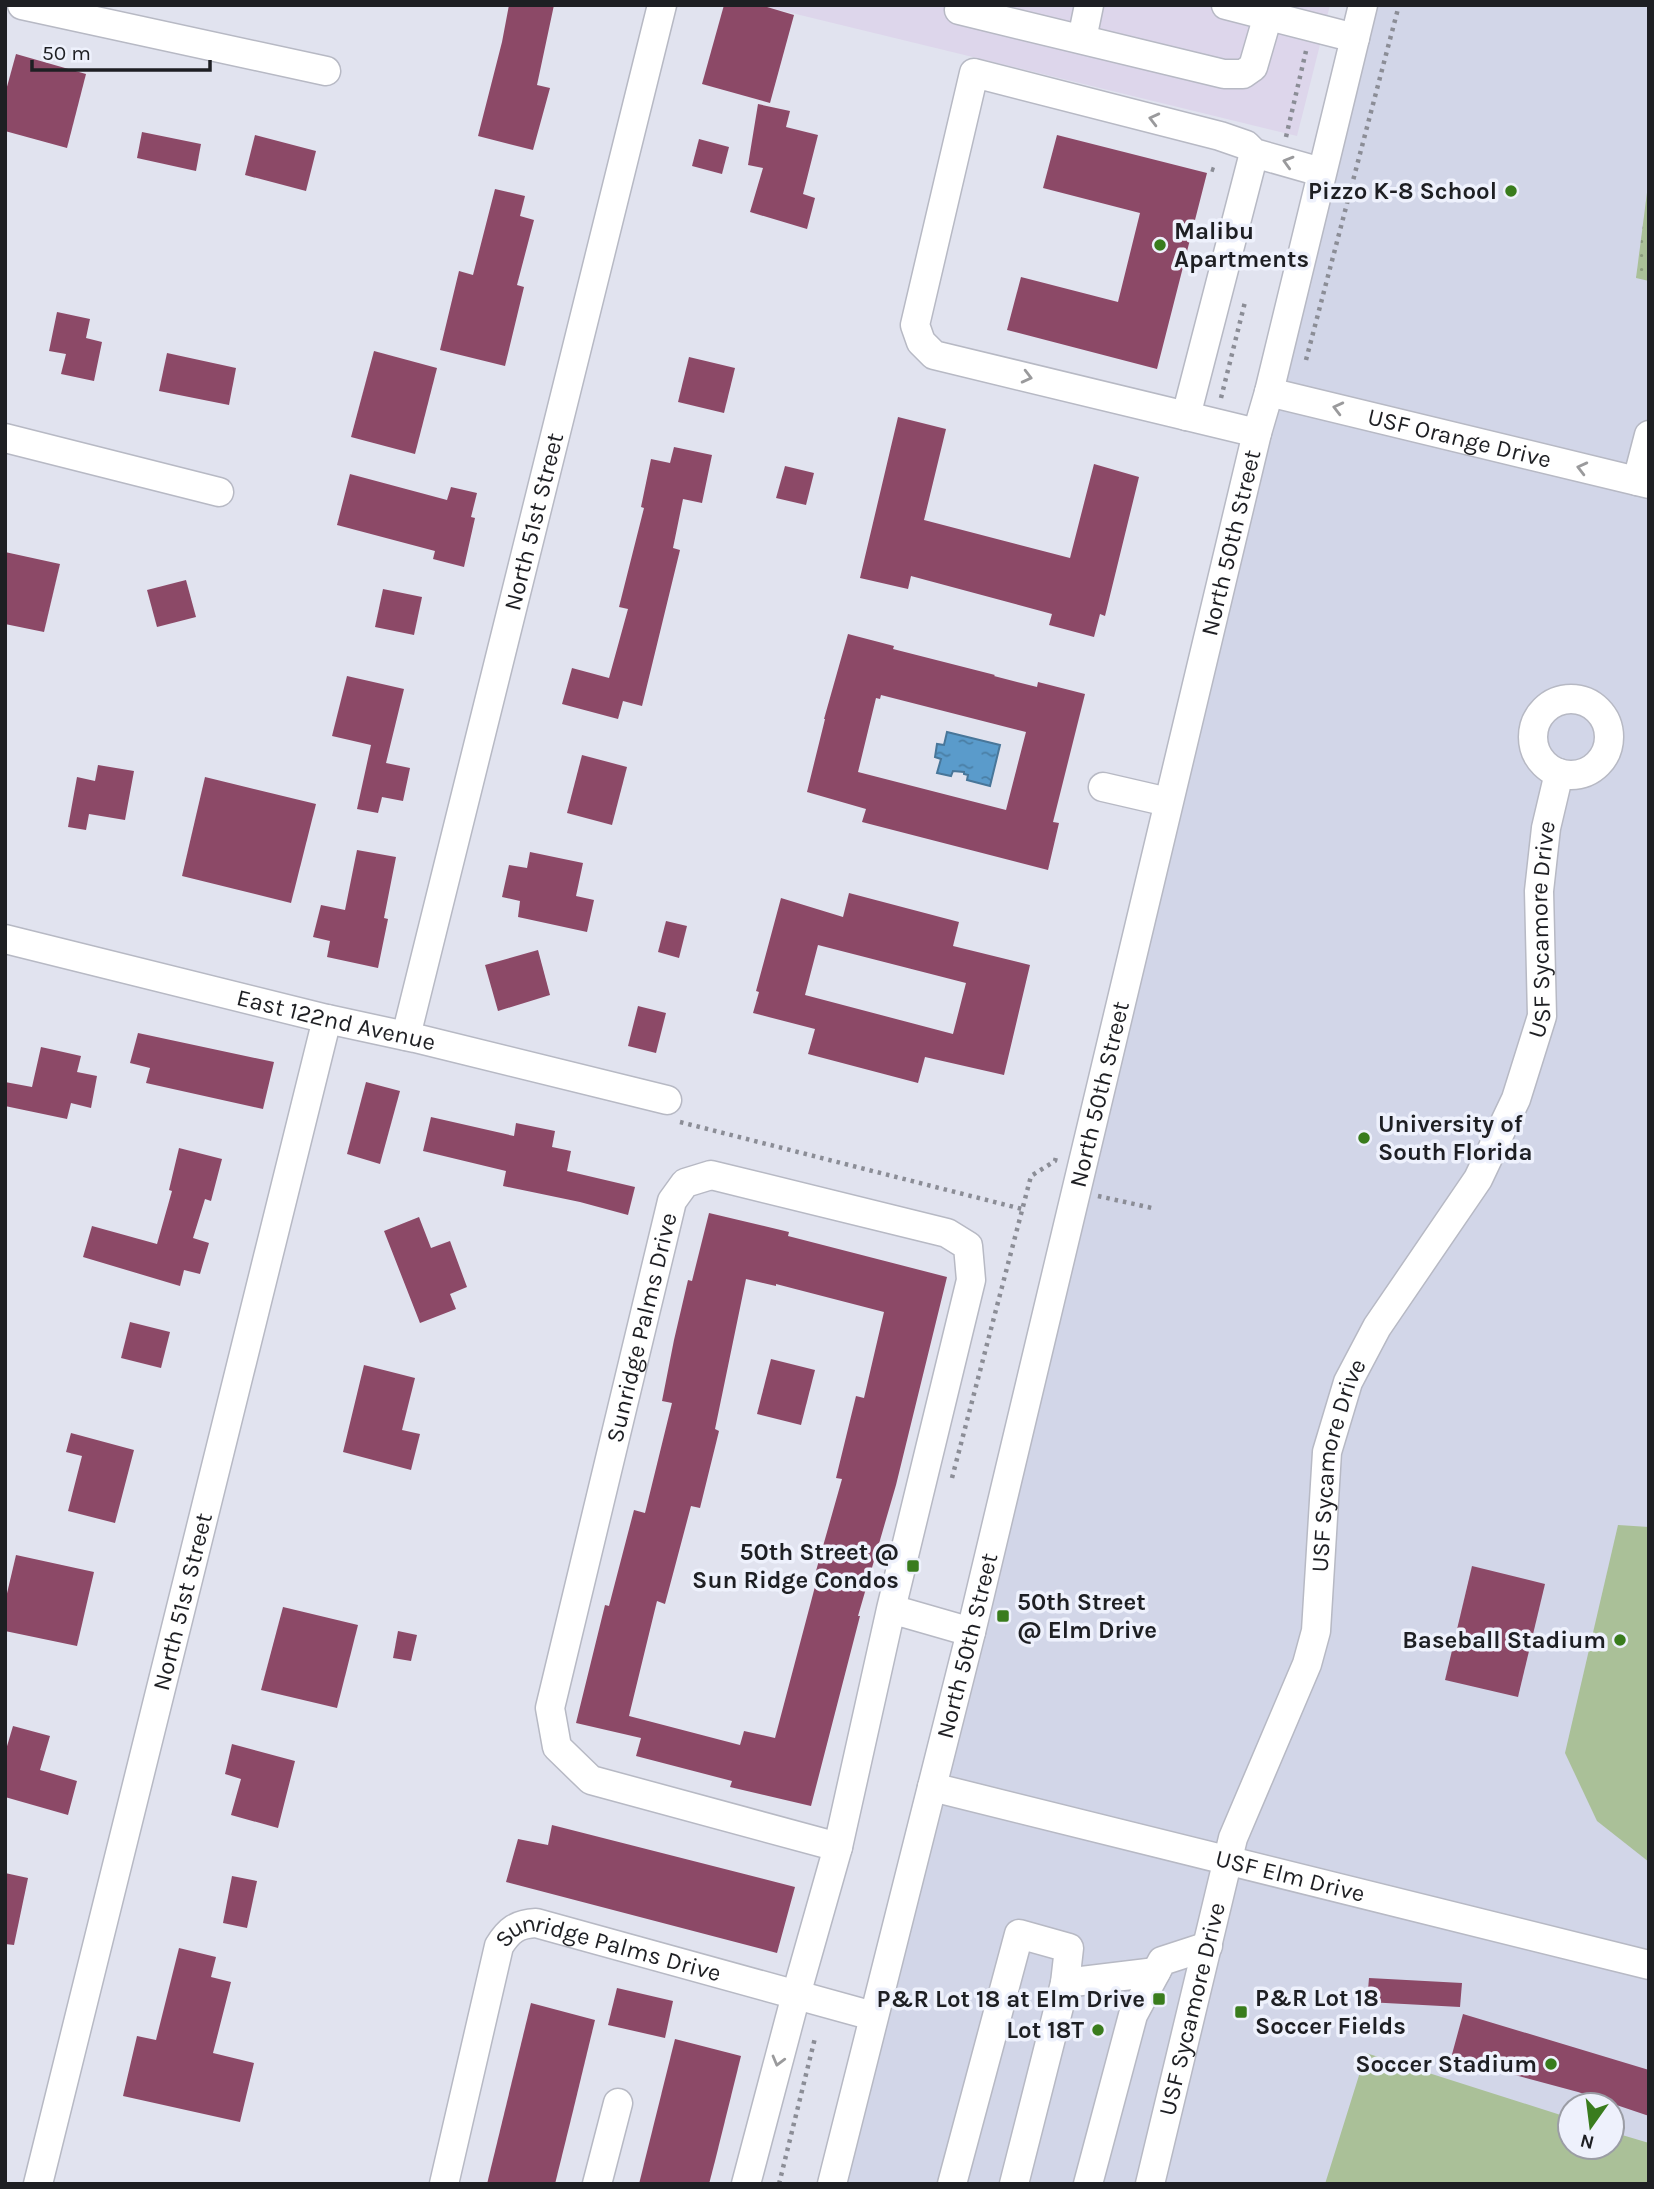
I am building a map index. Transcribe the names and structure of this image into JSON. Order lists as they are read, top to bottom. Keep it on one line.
{"streets":{"street":["USF Orange Drive","North 51st Street","North 50th Street","USF Sycamore Drive","East 122nd Avenue","Sunridge Palms Drive","USF Elm Drive"]},"crossings":[["USF Orange Drive","North 50th Street"],["North 51st Street","East 122nd Avenue"],["North 50th Street","USF Elm Drive"],["USF Sycamore Drive","USF Elm Drive"]],"one_way":["USF Orange Drive"],"places":{"other":["Pizzo K-8 School","Malibu Apartments","University of South Florida","Baseball Stadium","Lot 18T","Soccer Stadium"],"transit":["50th Street @ Sun Ridge Condos","50th Street @ Elm Drive","P&R Lot 18 at Elm Drive","P&R Lot 18 Soccer Fields"]},"scale_bar":"50 m","north":"bottom"}
